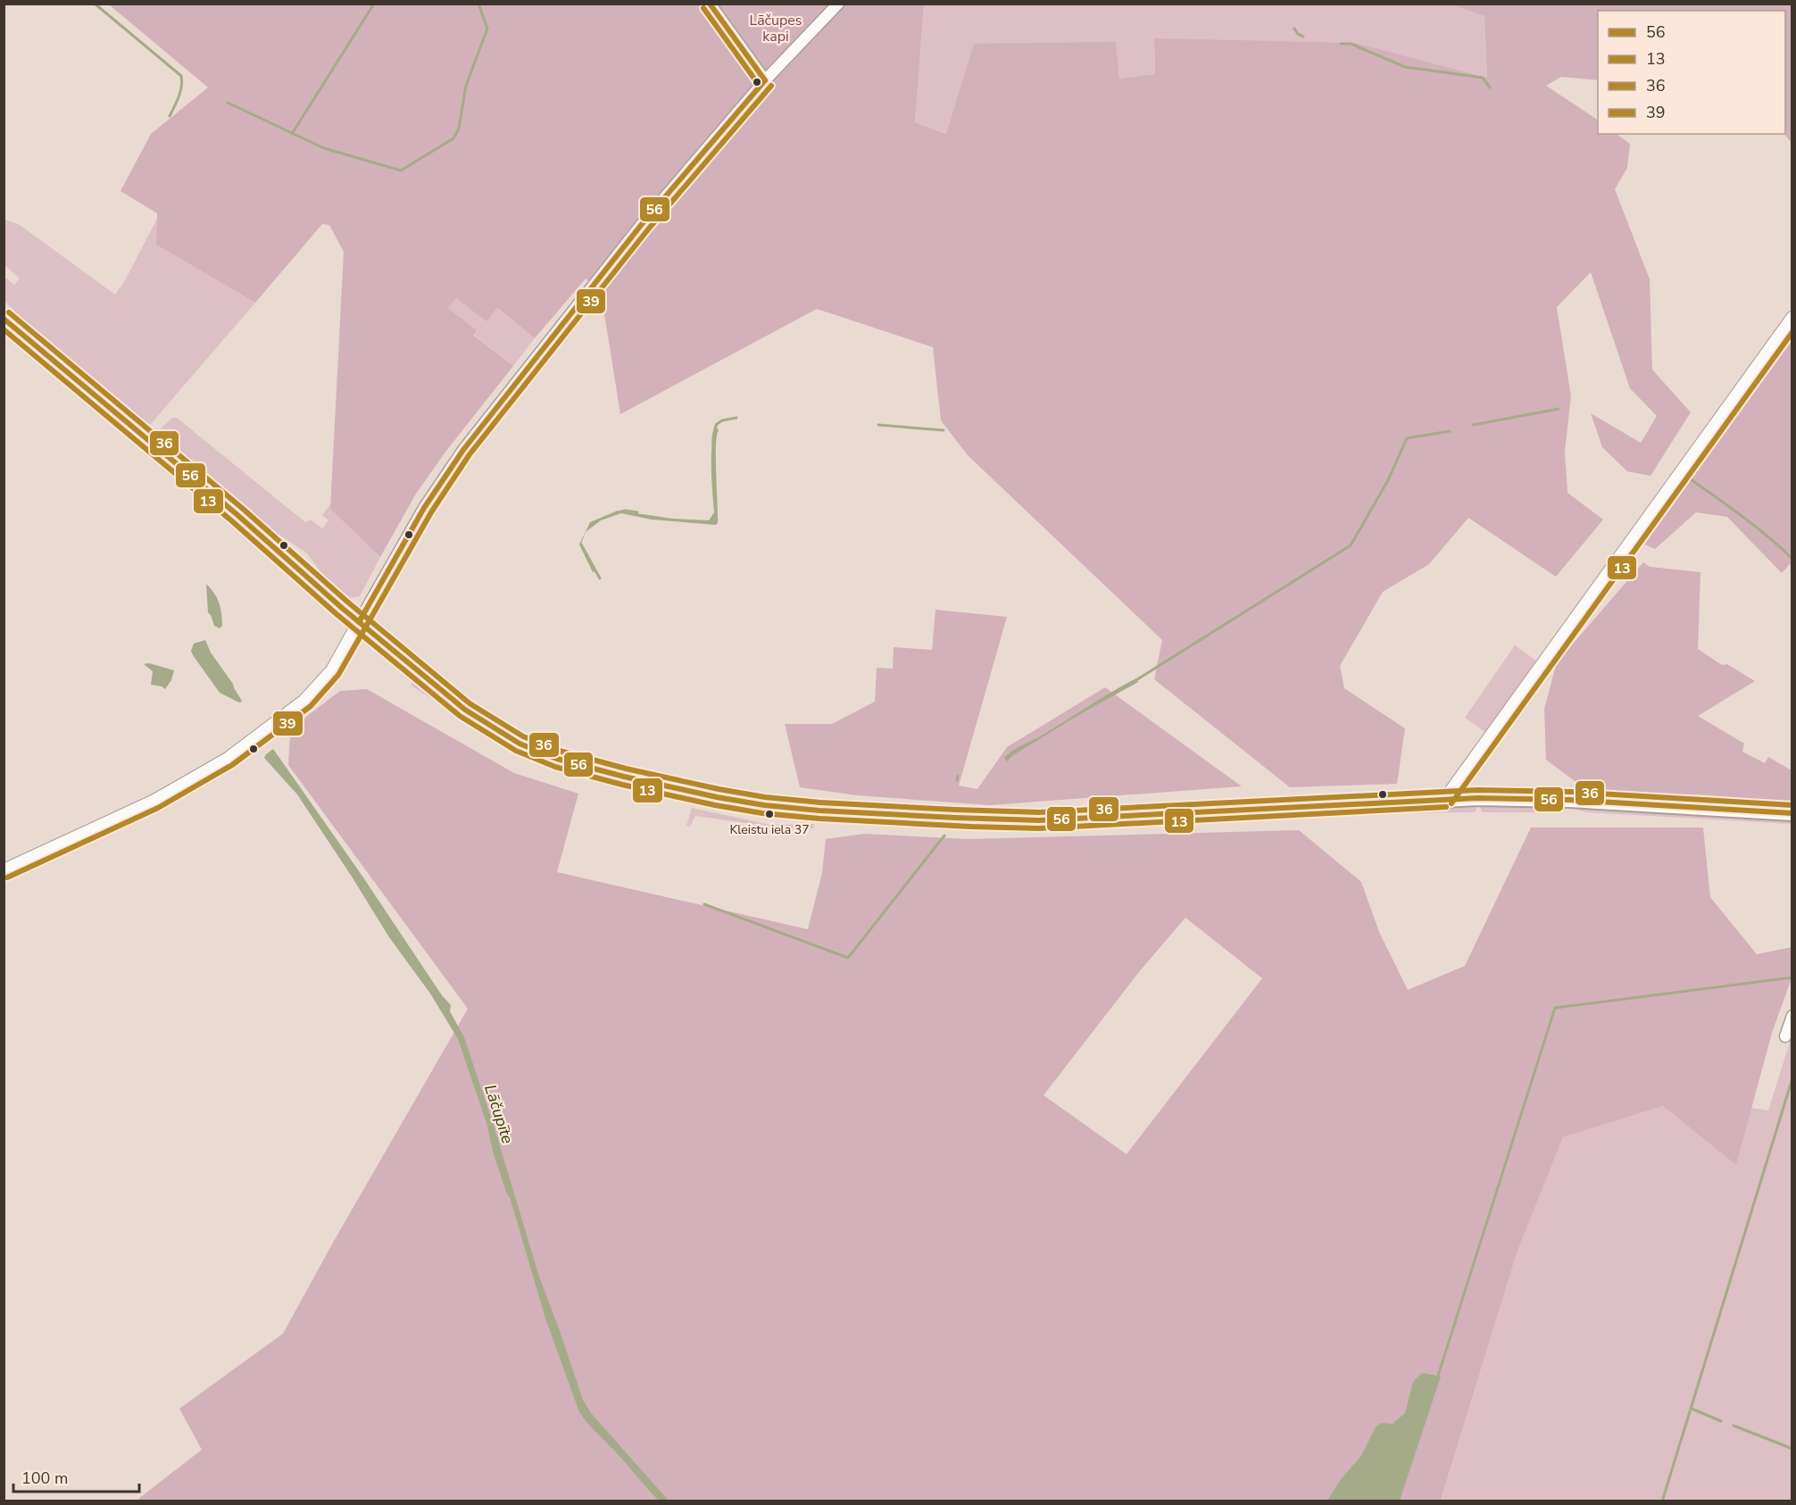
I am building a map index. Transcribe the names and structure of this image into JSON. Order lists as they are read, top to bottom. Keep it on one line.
{"water":["Lāčupīte"],"parks":["Lāčupes kapi"],"places":["Kleistu iela 37"],"lines":["transit line 56","transit line 39","transit line 36","transit line 13"],"legend":["56","13","36","39"],"scale_bar":"100 m"}
